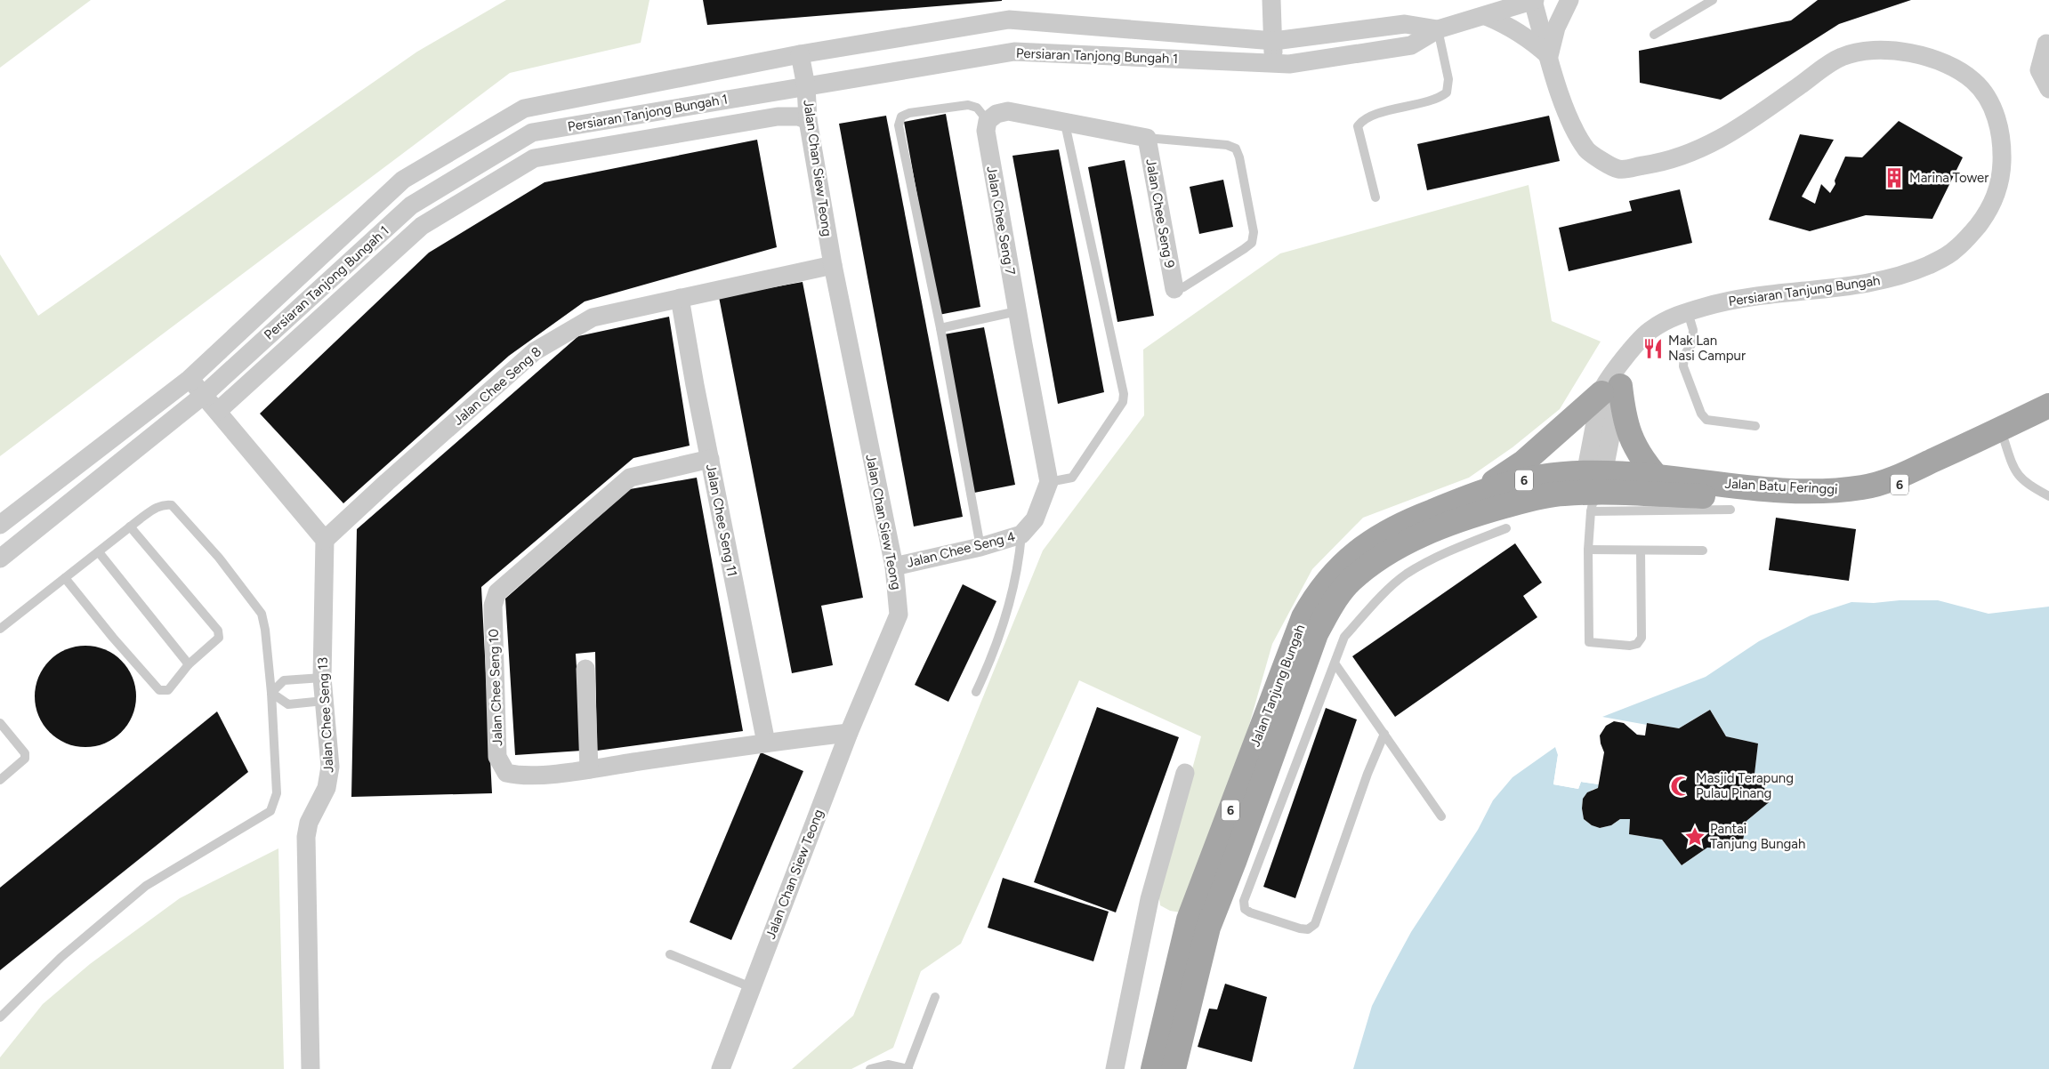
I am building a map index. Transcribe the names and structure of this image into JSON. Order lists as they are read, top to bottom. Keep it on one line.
{"streets":{"main road":["6","Jalan Batu Feringgi","Jalan Tanjung Bungah"],"street":["Persiaran Tanjong Bungah 1","Jalan Chan Siew Teong","Jalan Chee Seng 9","Jalan Chee Seng 7","Persiaran Tanjung Bungah","Jalan Chee Seng 8","Jalan Chee Seng 11","Jalan Chee Seng 4","Jalan Chee Seng 10","Jalan Chee Seng 13"]},"crossings":[["Persiaran Tanjong Bungah 1","Jalan Chan Siew Teong"],["Persiaran Tanjong Bungah 1","Persiaran Tanjung Bungah"],["Jalan Chan Siew Teong","Jalan Chee Seng 8"],["Jalan Chan Siew Teong","Jalan Chee Seng 4"],["Jalan Chan Siew Teong","Jalan Chee Seng 10"],["Jalan Chee Seng 7","Jalan Chee Seng 4"],["Persiaran Tanjung Bungah","Jalan Batu Feringgi"],["Persiaran Tanjung Bungah","Jalan Tanjung Bungah"],["Jalan Chee Seng 8","Jalan Chee Seng 11"],["Jalan Chee Seng 8","Jalan Chee Seng 13"],["Jalan Batu Feringgi","Jalan Tanjung Bungah"],["Jalan Chee Seng 11","Jalan Chee Seng 10"]],"places":{"building":["Marina Tower"],"restaurant":["Mak Lan Nasi Campur"],"mosque":["Masjid Terapung Pulau Pinang"],"place":["Pantai Tanjung Bungah"]}}
